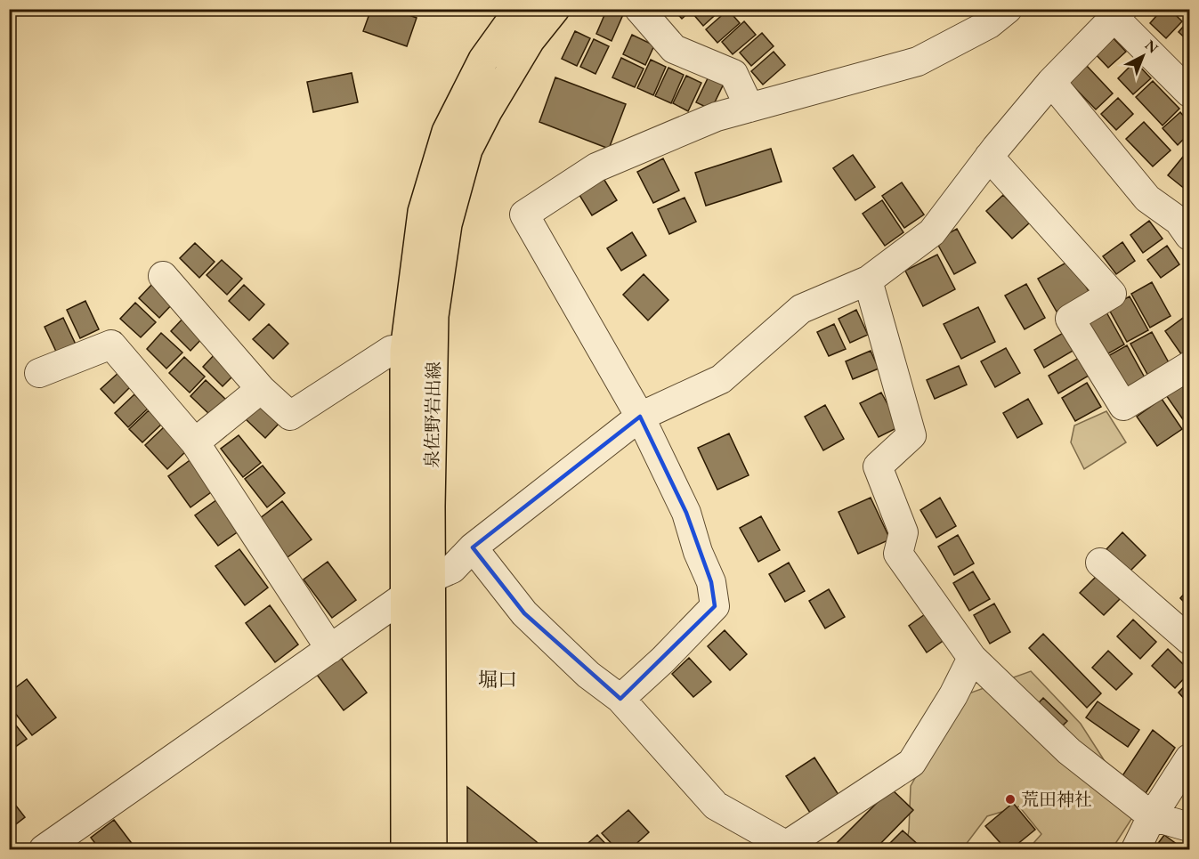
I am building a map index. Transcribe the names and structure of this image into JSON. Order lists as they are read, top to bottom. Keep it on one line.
{"streets":{"main road":["泉佐野岩出線"]},"districts":["堀口"],"places":["荒田神社"],"north":"top right"}
